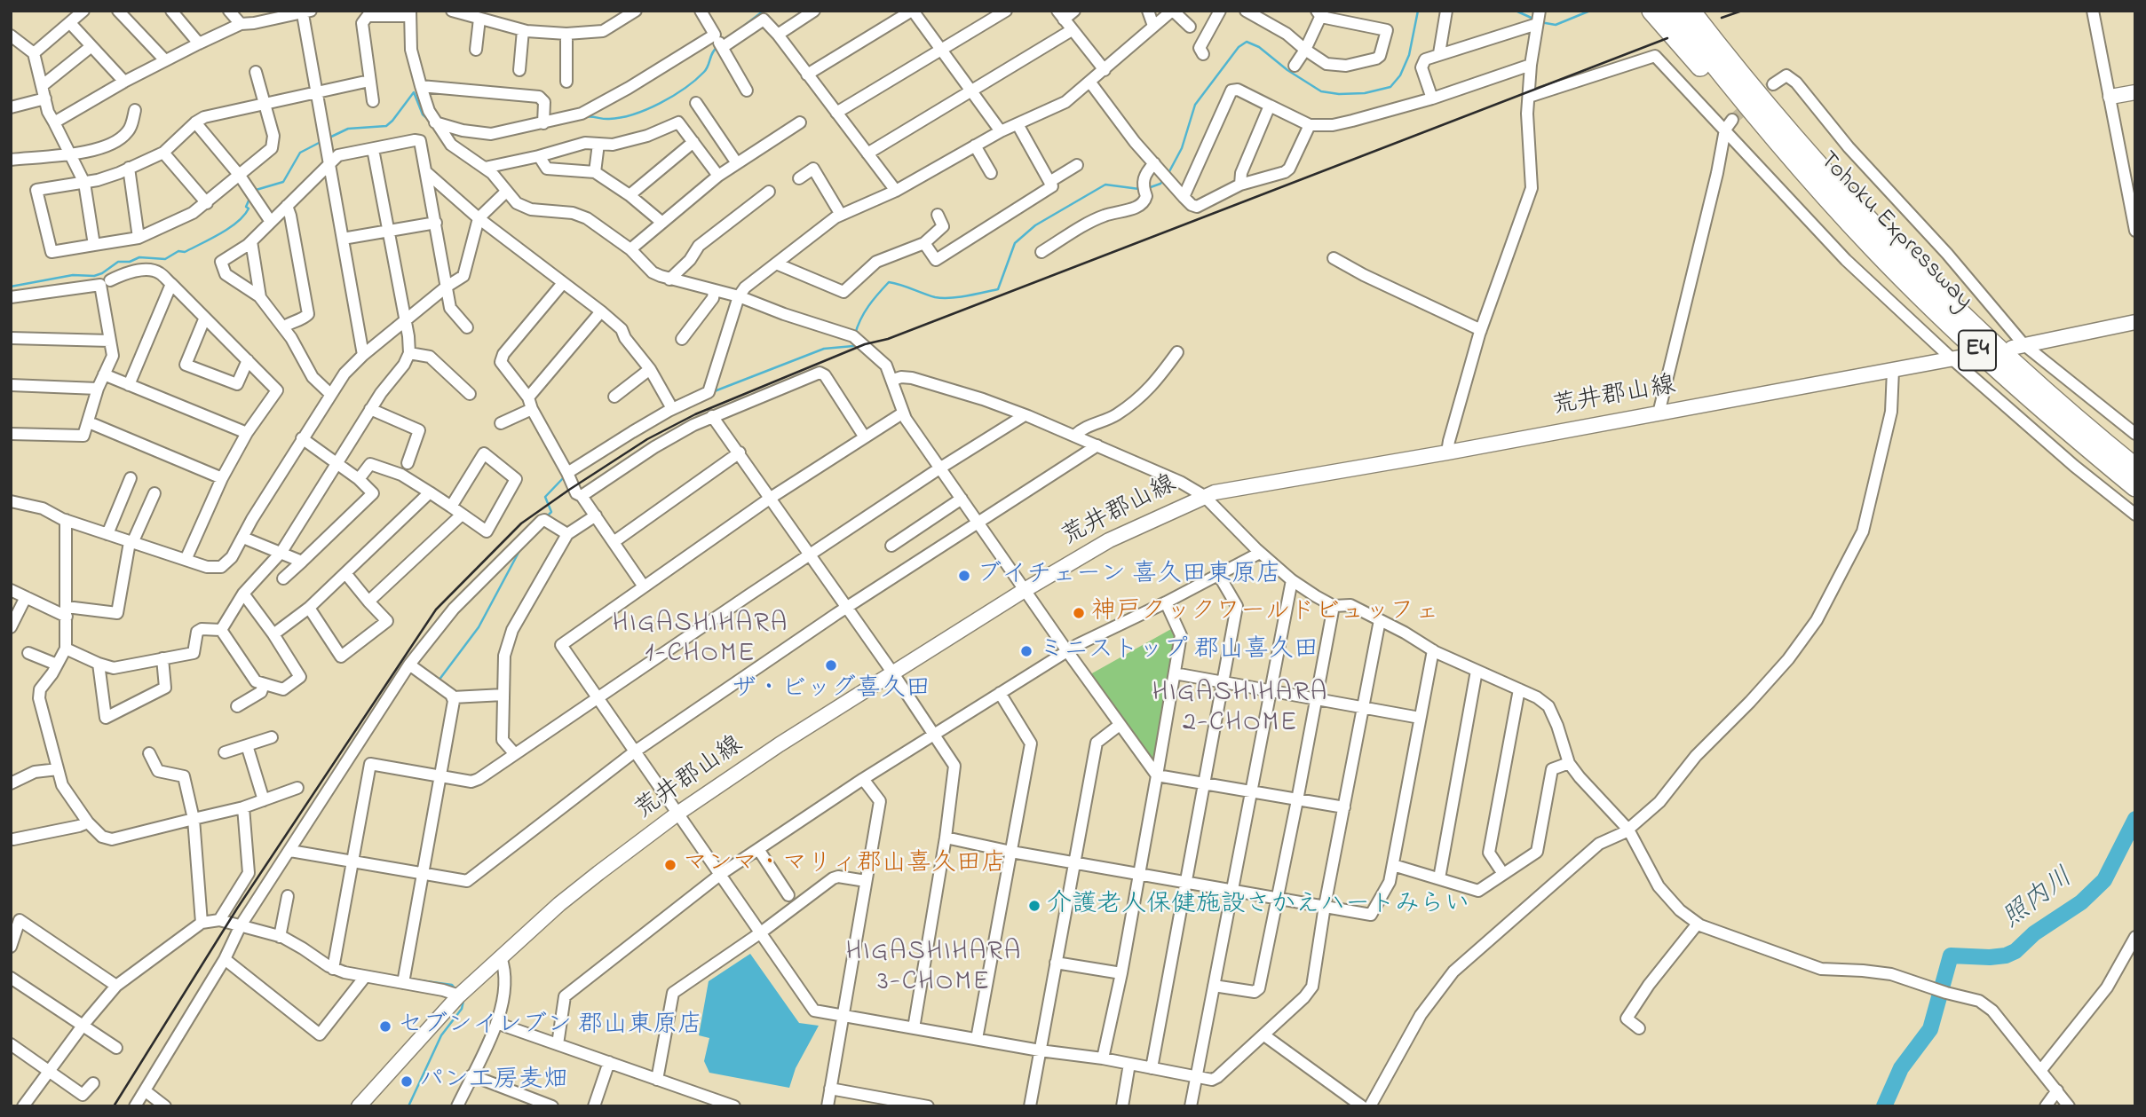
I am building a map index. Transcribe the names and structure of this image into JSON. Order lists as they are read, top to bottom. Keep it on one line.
{"streets":{"highway":["Tohoku Expressway","E4"],"main road":["荒井郡山線"]},"districts":["HIGASHIHARA 1-CHOME","HIGASHIHARA 2-CHOME","HIGASHIHARA 3-CHOME"],"water":["照内川"],"places":["ブイチェーン 喜久田東原店","神戸クックワールドビュッフェ","ミニストップ 郡山喜久田","ザ・ビッグ喜久田","マンマ・マリィ郡山喜久田店","介護老人保健施設さかえハートみらい","セブンイレブン 郡山東原店","パン工房麦畑"]}
